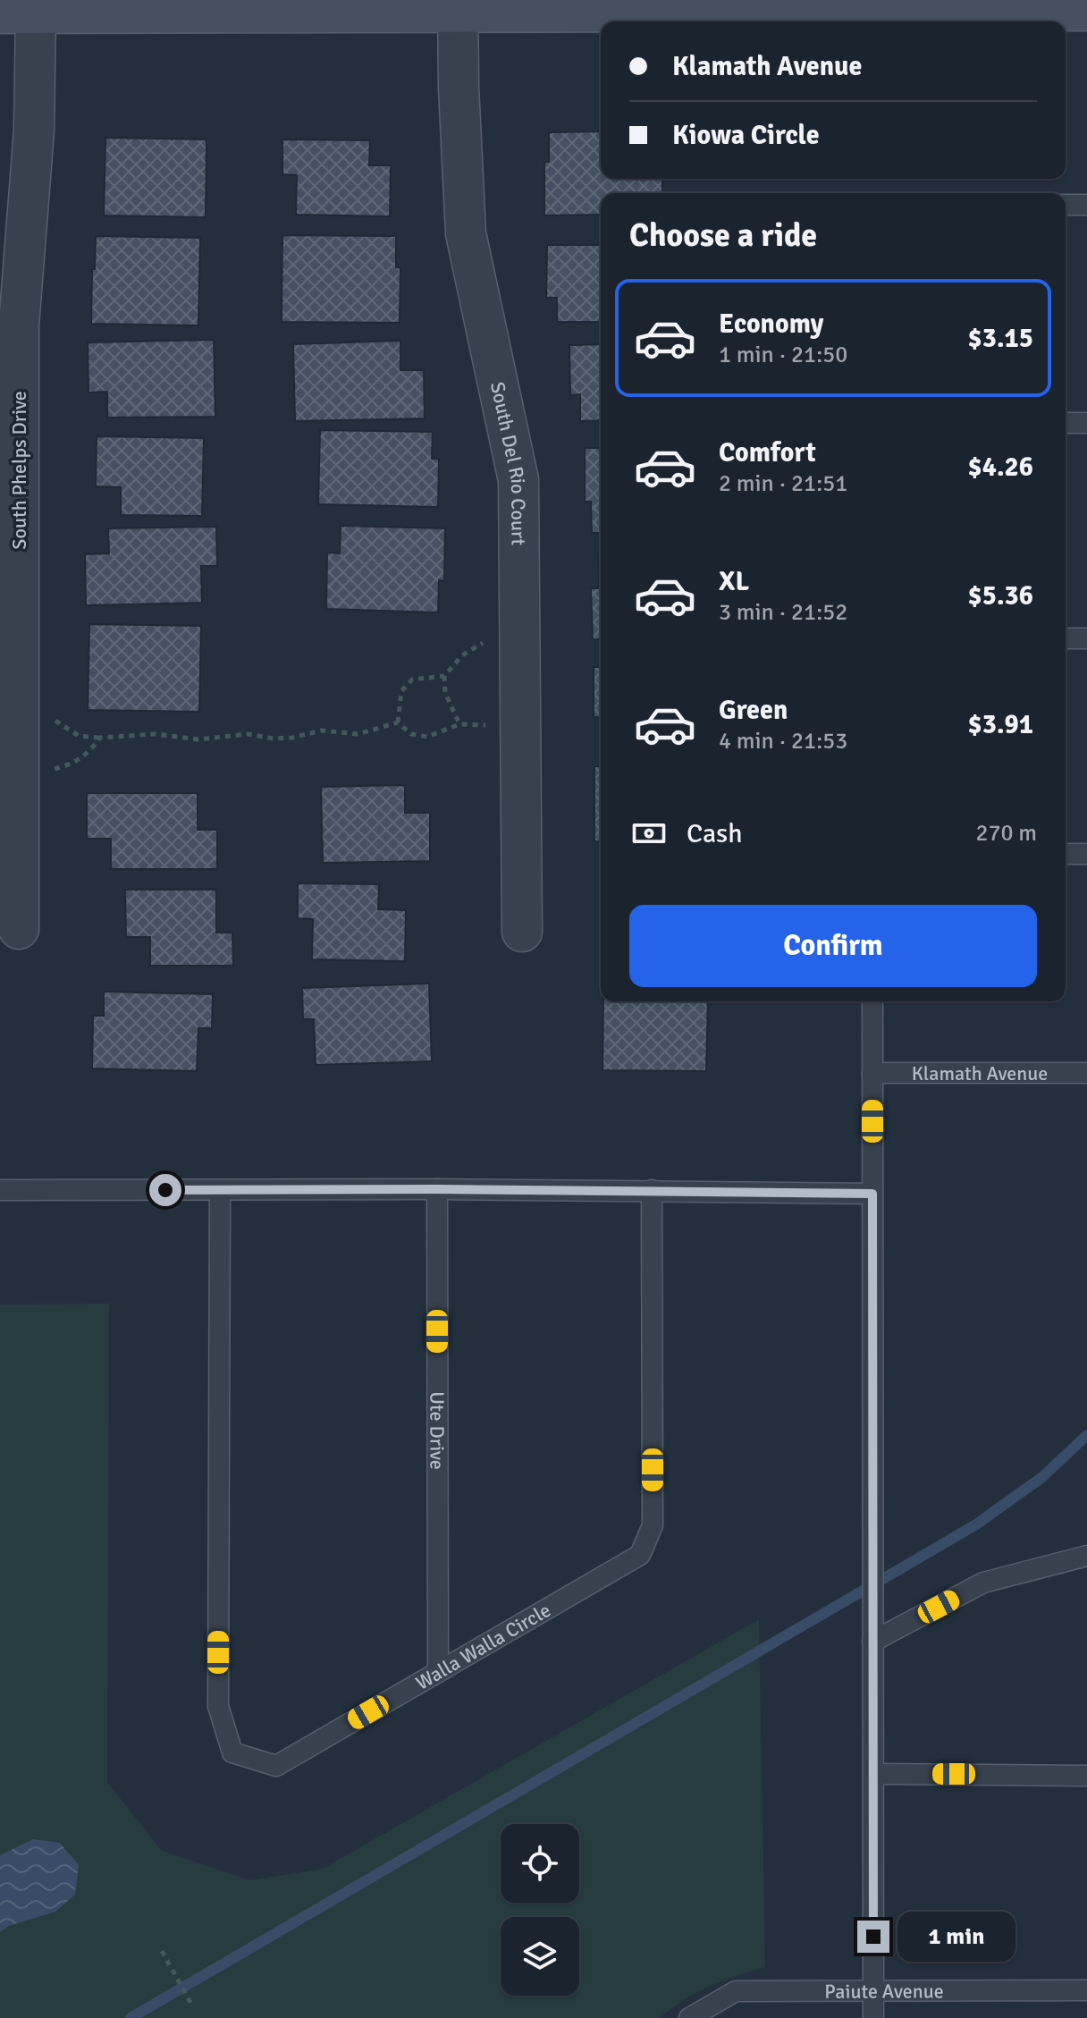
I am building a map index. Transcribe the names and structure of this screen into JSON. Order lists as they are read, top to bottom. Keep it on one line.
{"streets":{"street":["South Del Rio Court","South Phelps Drive"],"lane":["Klamath Avenue","Ute Drive","Walla Walla Circle","Paiute Avenue"]},"crossings":[["Ute Drive","Walla Walla Circle"]],"page":{"banner":["Klamath Avenue","Kiowa Circle"],"heading":"Choose a ride","list":[{"name":"Economy","note":"1 min · 21:50","value":"$3.15"},{"name":"Comfort","note":"2 min · 21:51","value":"$4.26"},{"name":"XL","note":"3 min · 21:52","value":"$5.36"},{"name":"Green","note":"4 min · 21:53","value":"$3.91"}],"pay":["Cash","270 m"],"buttons":"Confirm","bubble":"1 min"}}
